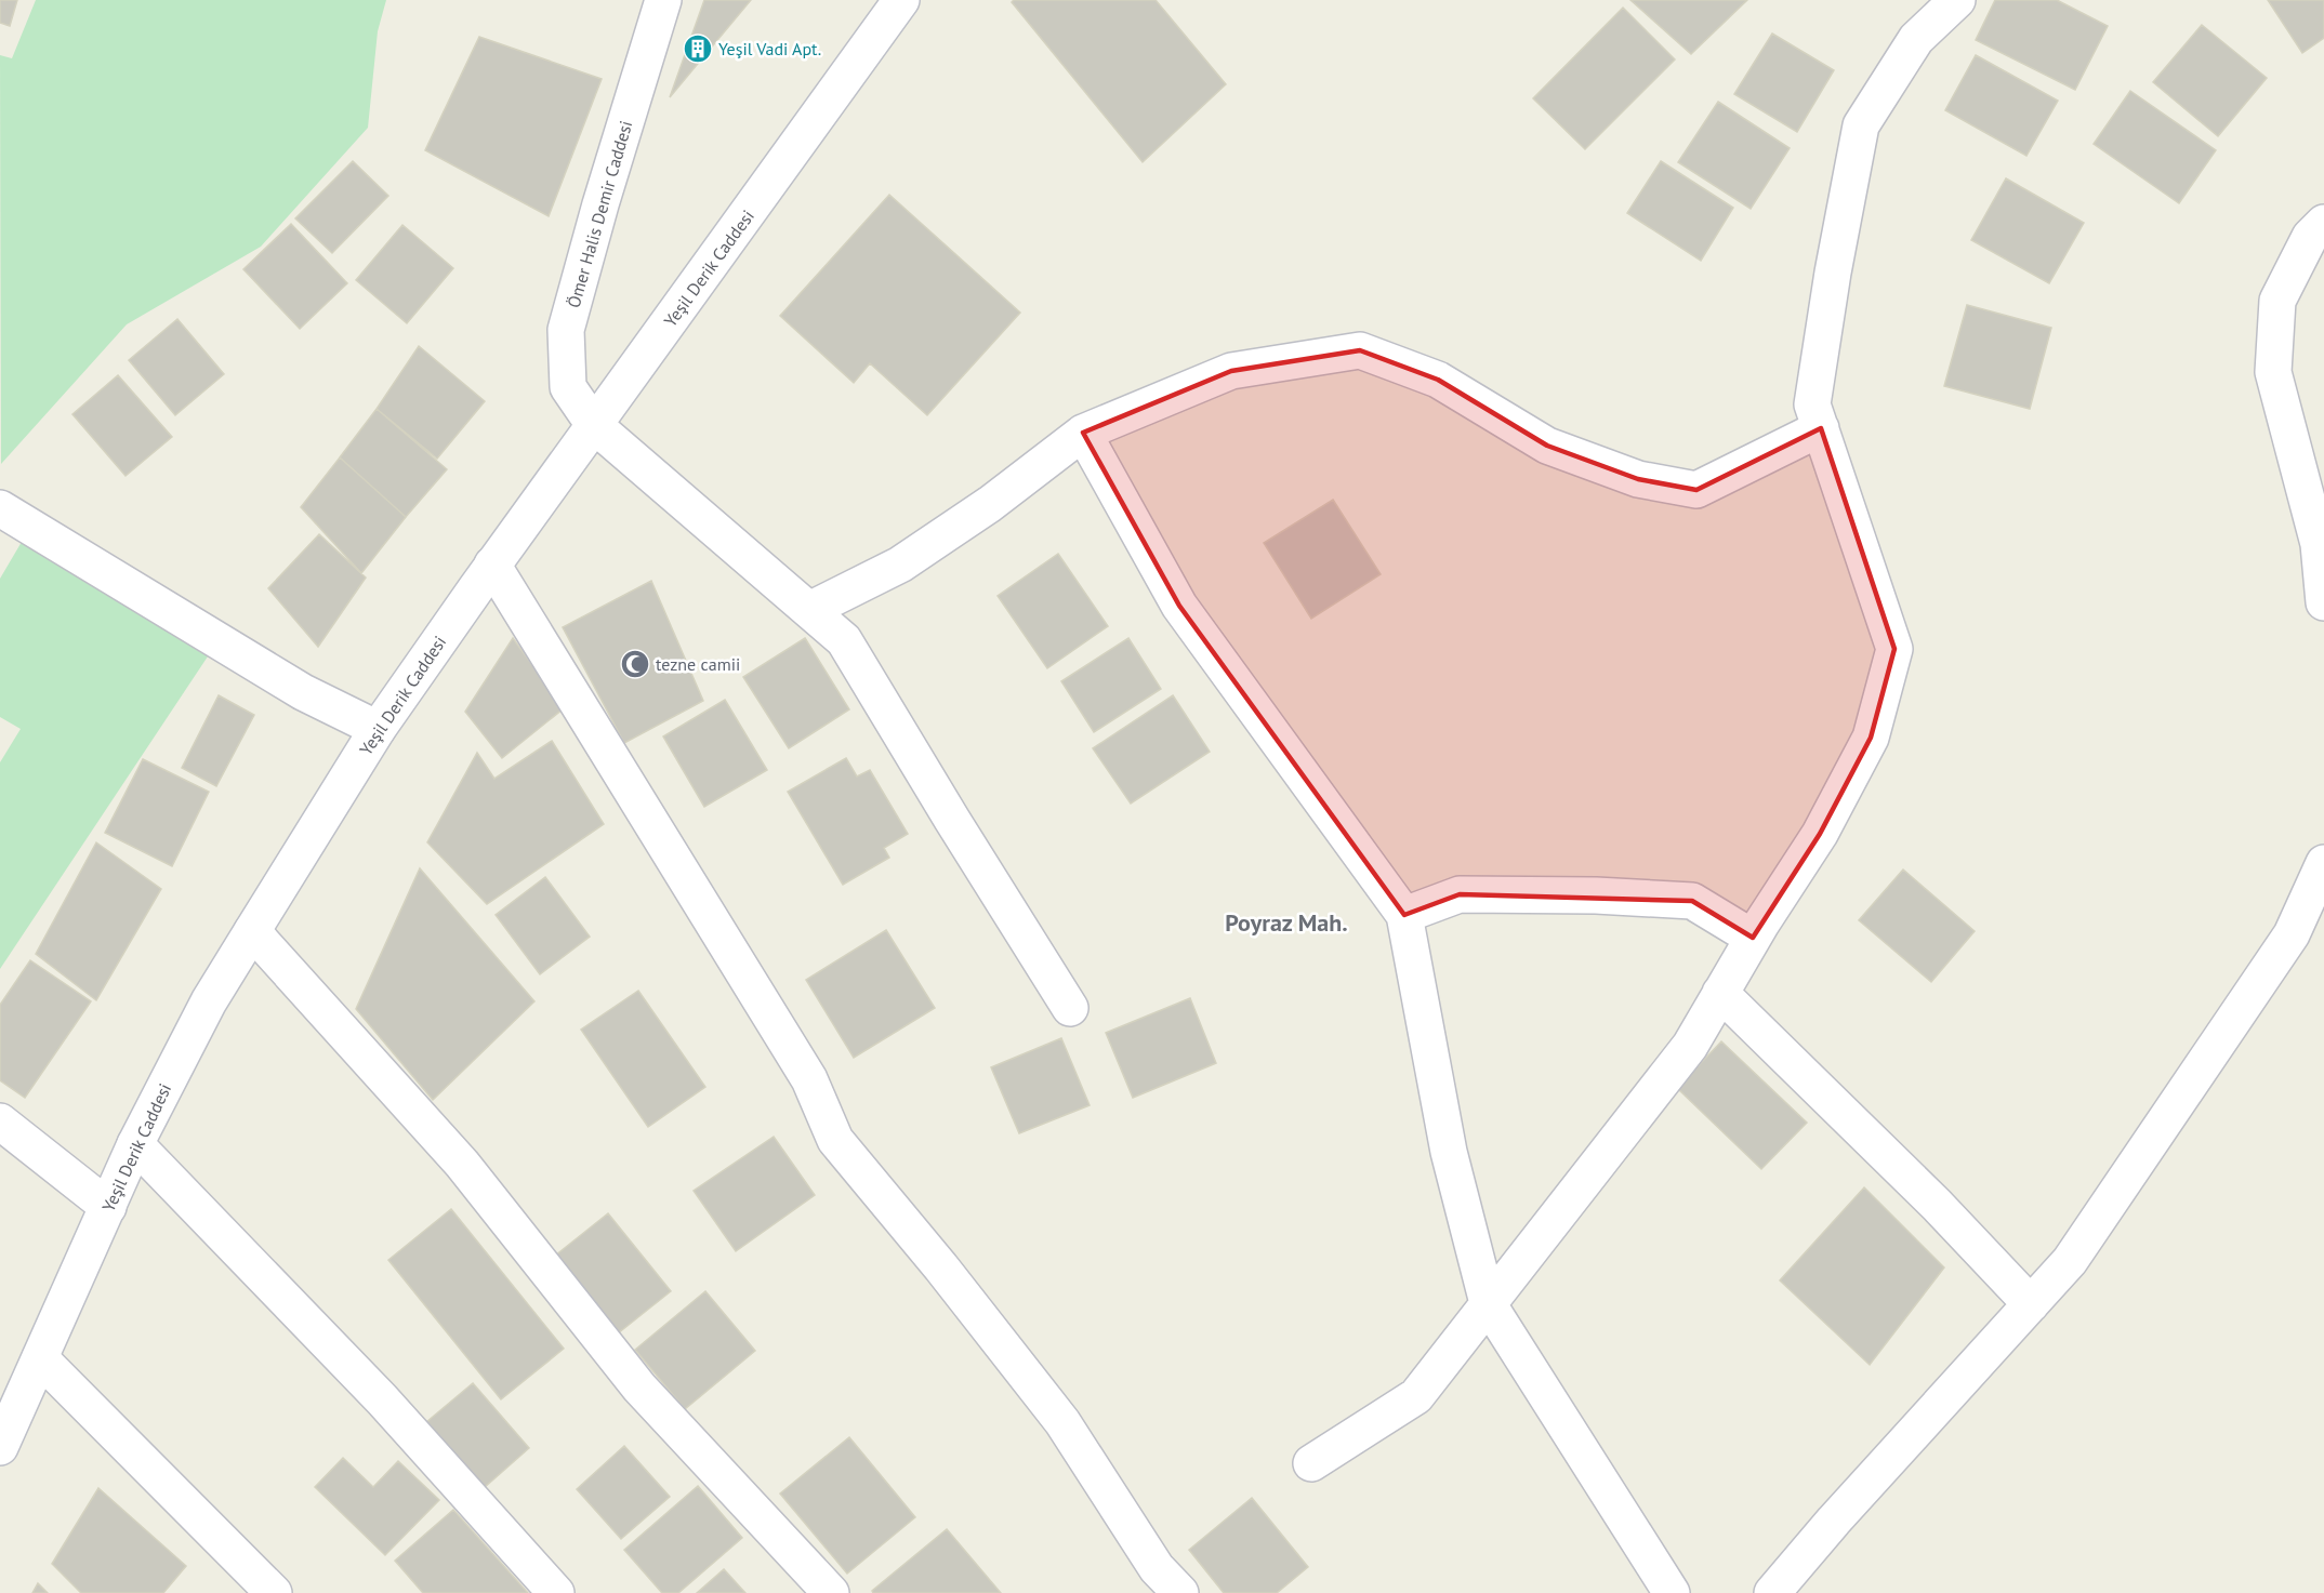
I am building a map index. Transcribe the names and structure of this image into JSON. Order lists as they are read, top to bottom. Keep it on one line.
{"streets":{"street":["Ömer Halis Demir Caddesi","Yeşil Derik Caddesi"]},"crossings":[["Ömer Halis Demir Caddesi","Yeşil Derik Caddesi"]],"districts":["Poyraz Mah."],"places":{"building":["Yeşil Vadi Apt."],"mosque":["tezne camii"]}}
